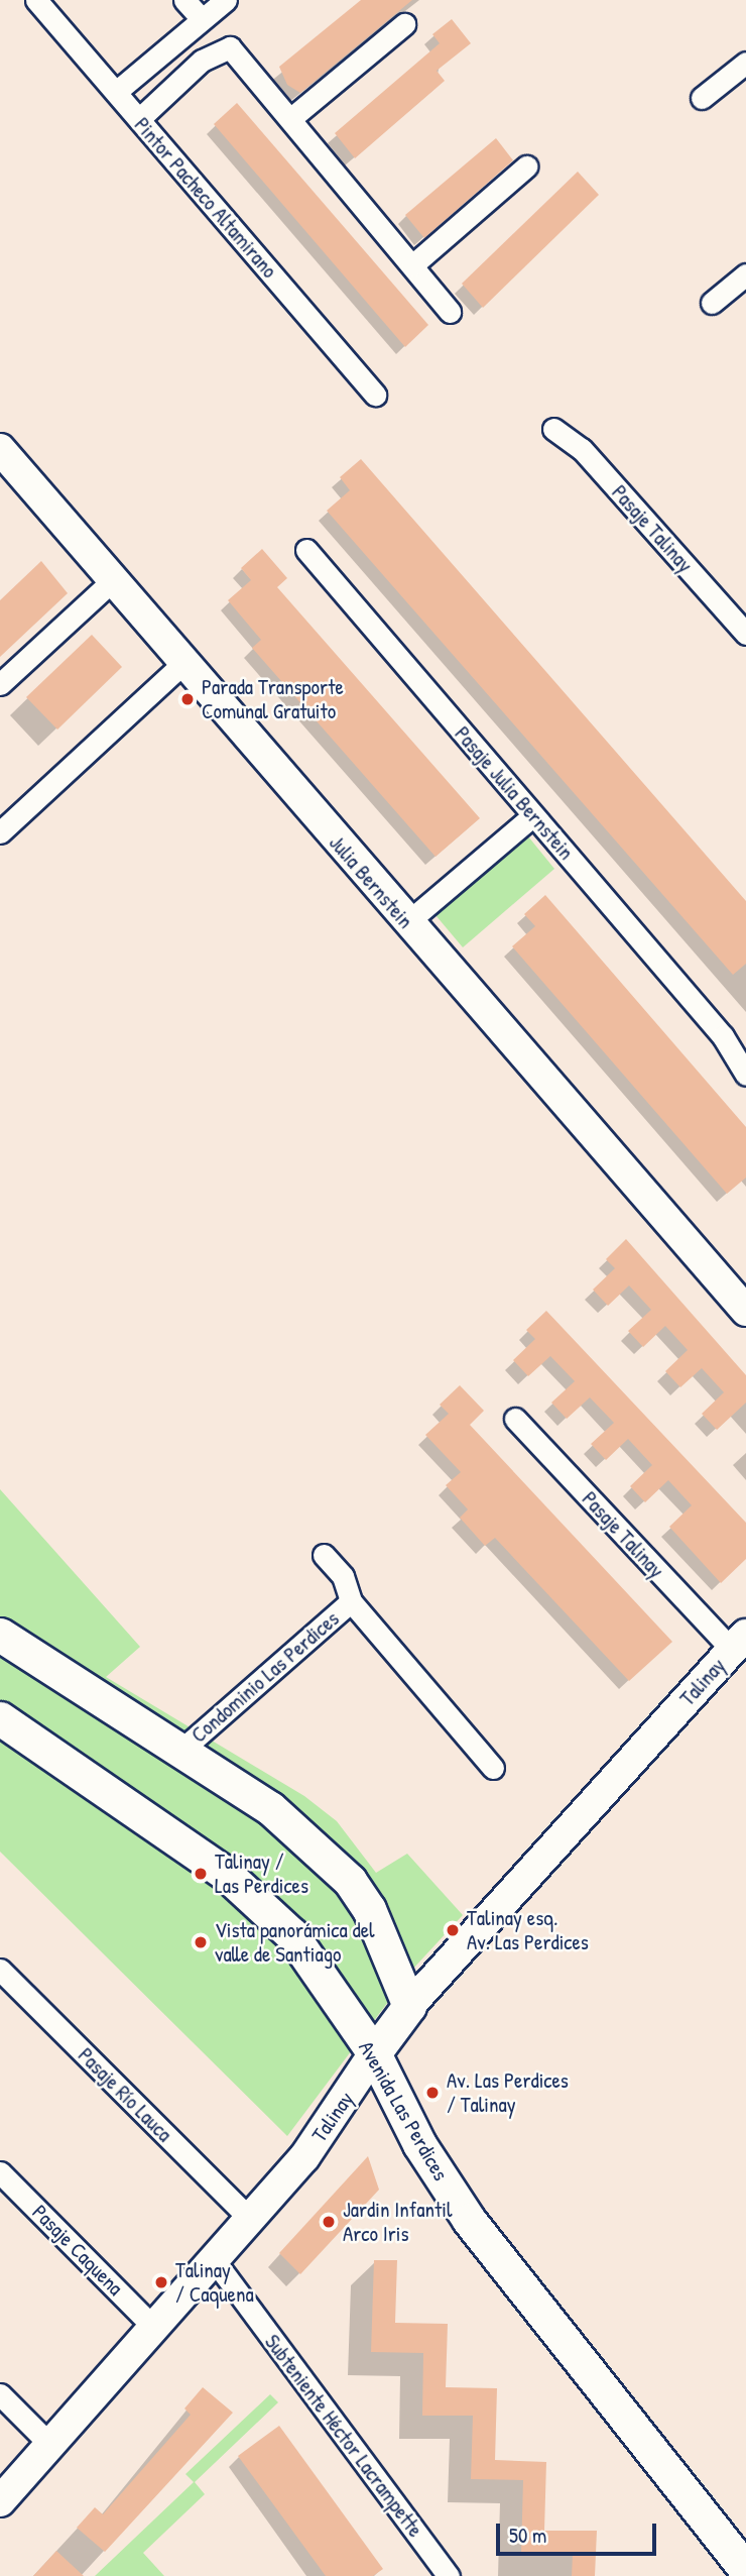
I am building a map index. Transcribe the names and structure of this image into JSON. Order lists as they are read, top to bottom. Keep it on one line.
{"streets":{"main road":["Talinay","Avenida Las Perdices"],"street":["Pintor Pacheco Altamirano","Pasaje Talinay","Pasaje Julia Bernstein","Julia Bernstein","Condominio Las Perdices","Pasaje Río Lauca","Pasaje Caquena","Subteniente Héctor Lacrampette"]},"crossings":[["Pasaje Talinay","Talinay"],["Talinay","Pasaje Río Lauca"],["Talinay","Avenida Las Perdices"],["Talinay","Pasaje Caquena"],["Talinay","Subteniente Héctor Lacrampette"]],"places":["Parada Transporte Comunal Gratuito","Talinay / Las Perdices","Talinay esq. Av. Las Perdices","Vista panorámica del valle de Santiago","Av. Las Perdices / Talinay","Jardin Infantil Arco Iris","Talinay / Caquena"],"scale_bar":"50 m"}
